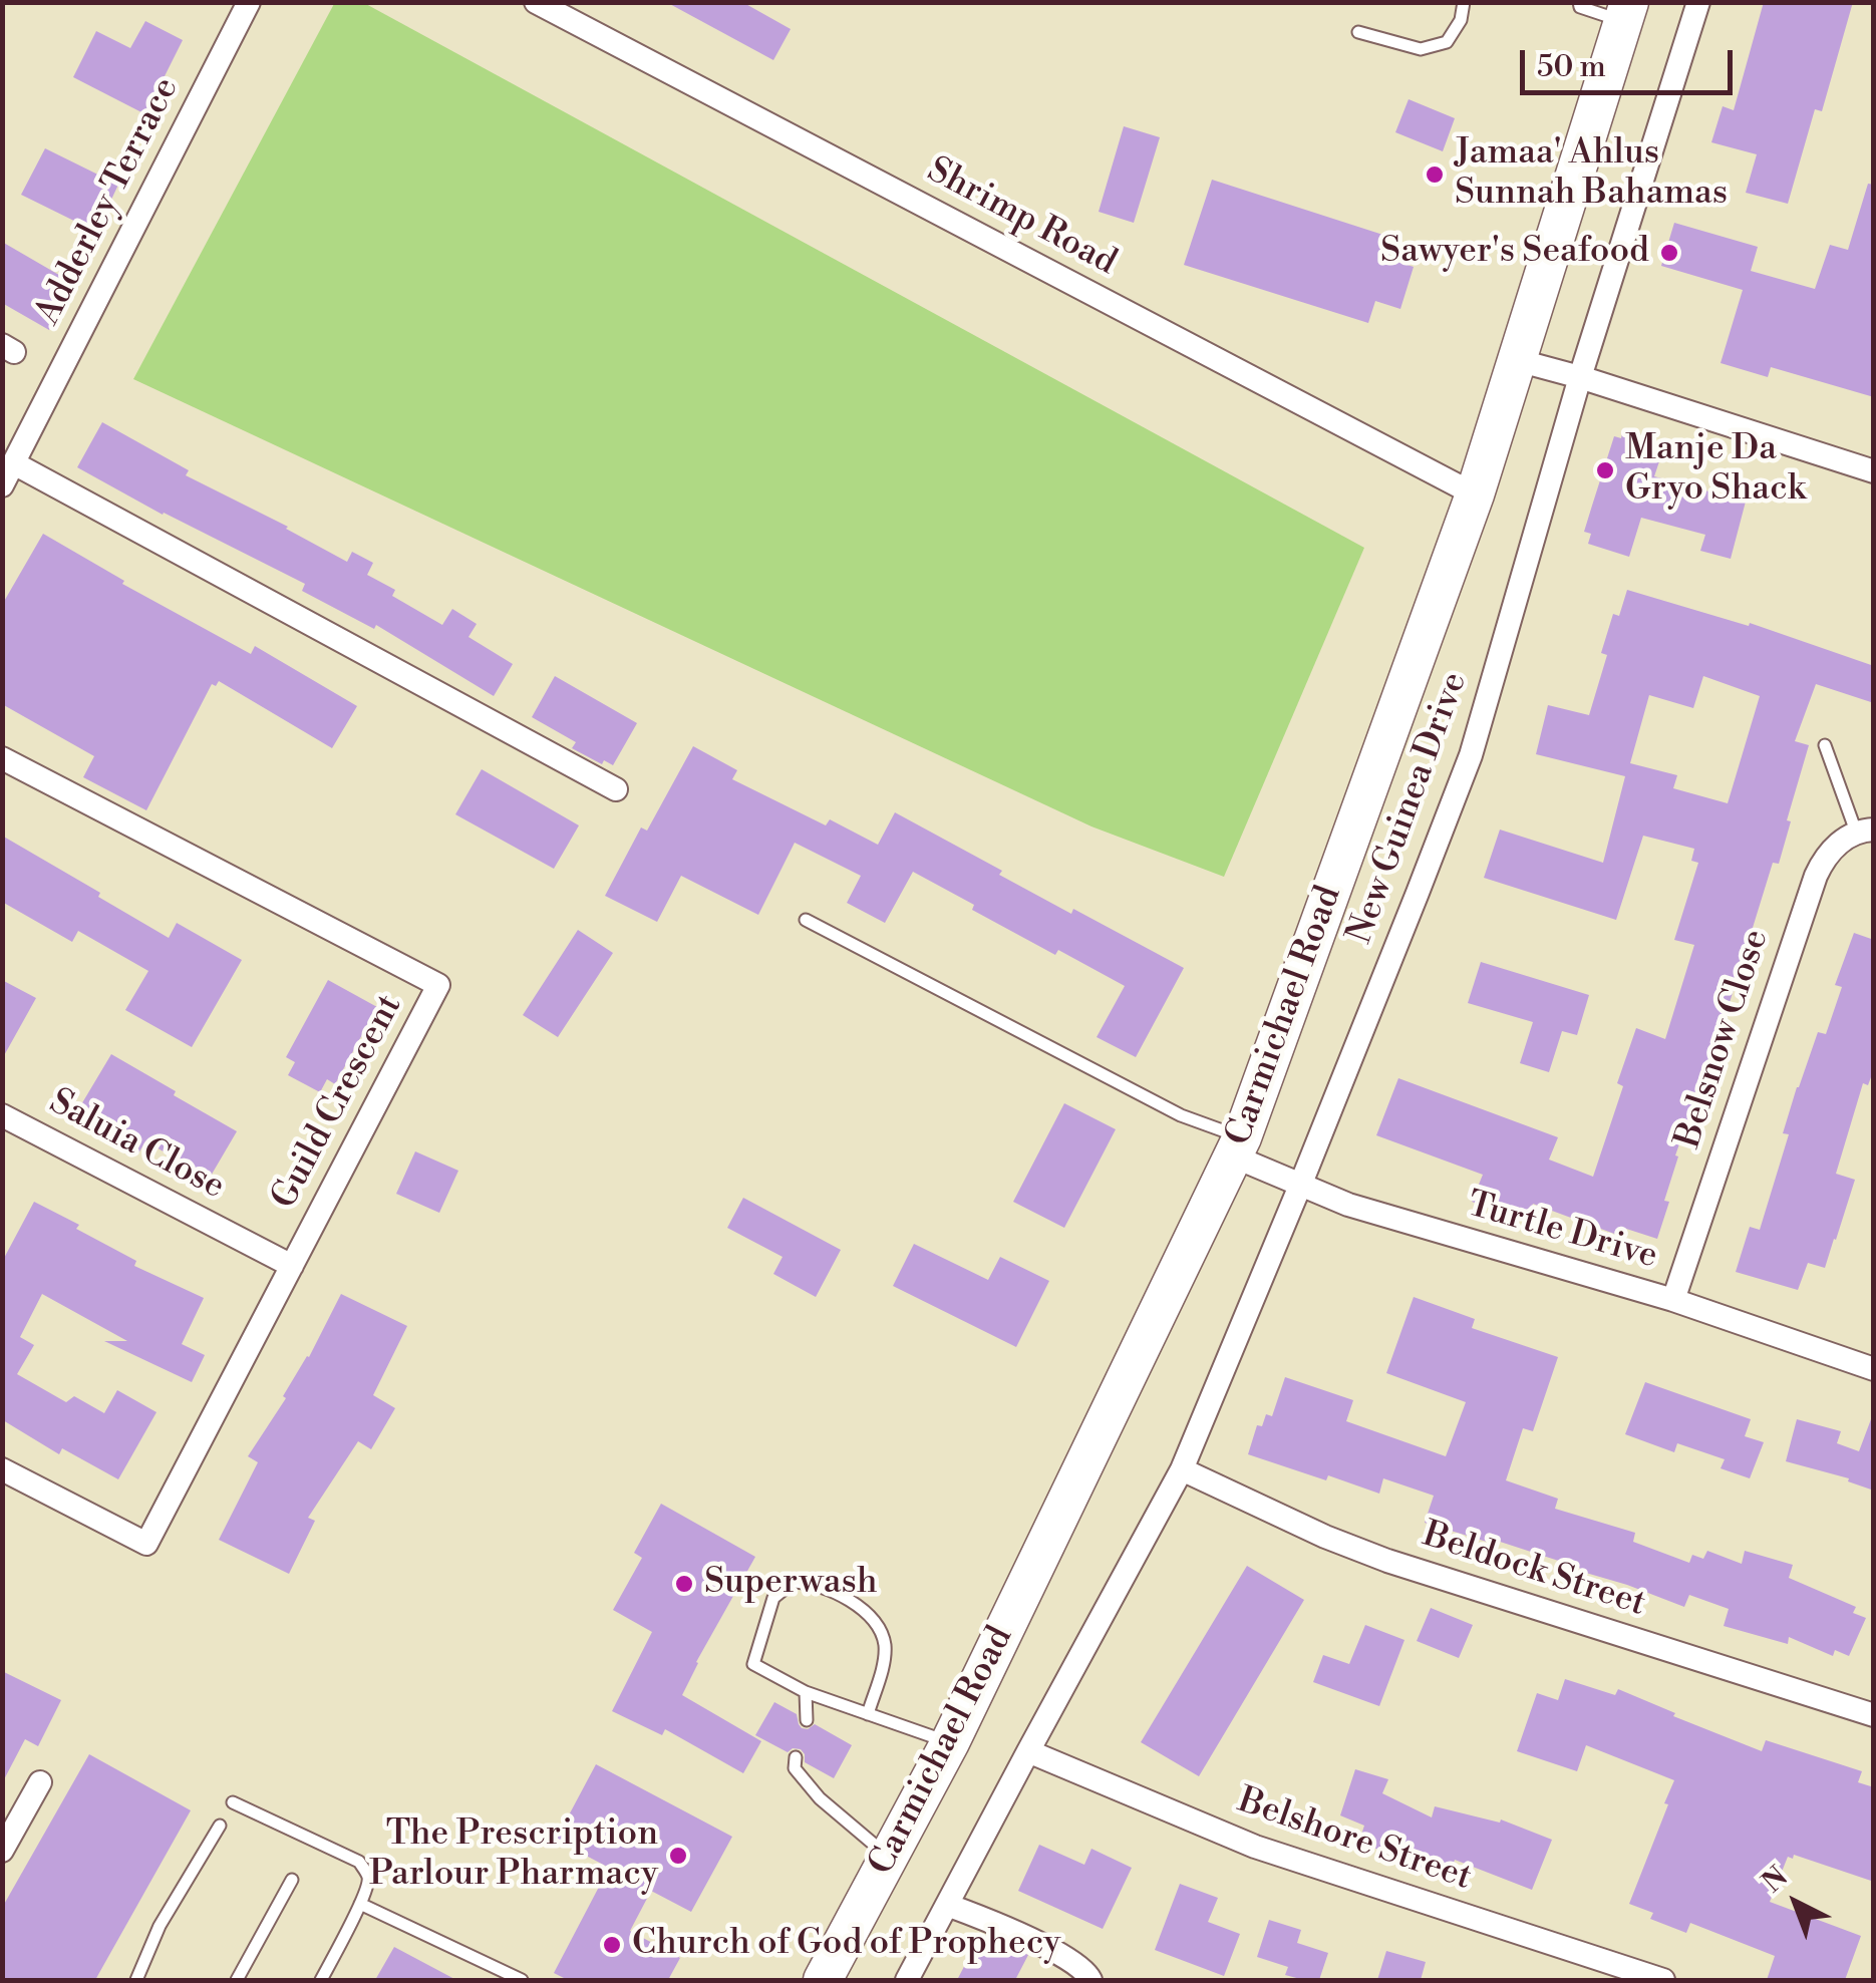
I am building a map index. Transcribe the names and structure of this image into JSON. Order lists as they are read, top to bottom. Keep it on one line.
{"streets":{"main road":["Carmichael Road"],"street":["Adderley Terrace","Shrimp Road","New Guinea Drive","Belsnow Close","Guild Crescent","Saluia Close","Turtle Drive","Beldock Street","Belshore Street"]},"crossings":[["Shrimp Road","Carmichael Road"],["New Guinea Drive","Turtle Drive"],["New Guinea Drive","Beldock Street"],["New Guinea Drive","Belshore Street"],["Carmichael Road","Turtle Drive"],["Belsnow Close","Turtle Drive"],["Guild Crescent","Saluia Close"]],"places":["Jamaa' Ahlus Sunnah Bahamas","Sawyer's Seafood","Manje Da Gryo Shack","Superwash","The Prescription Parlour Pharmacy","Church of God of Prophecy"],"scale_bar":"50 m","north":"top left"}
